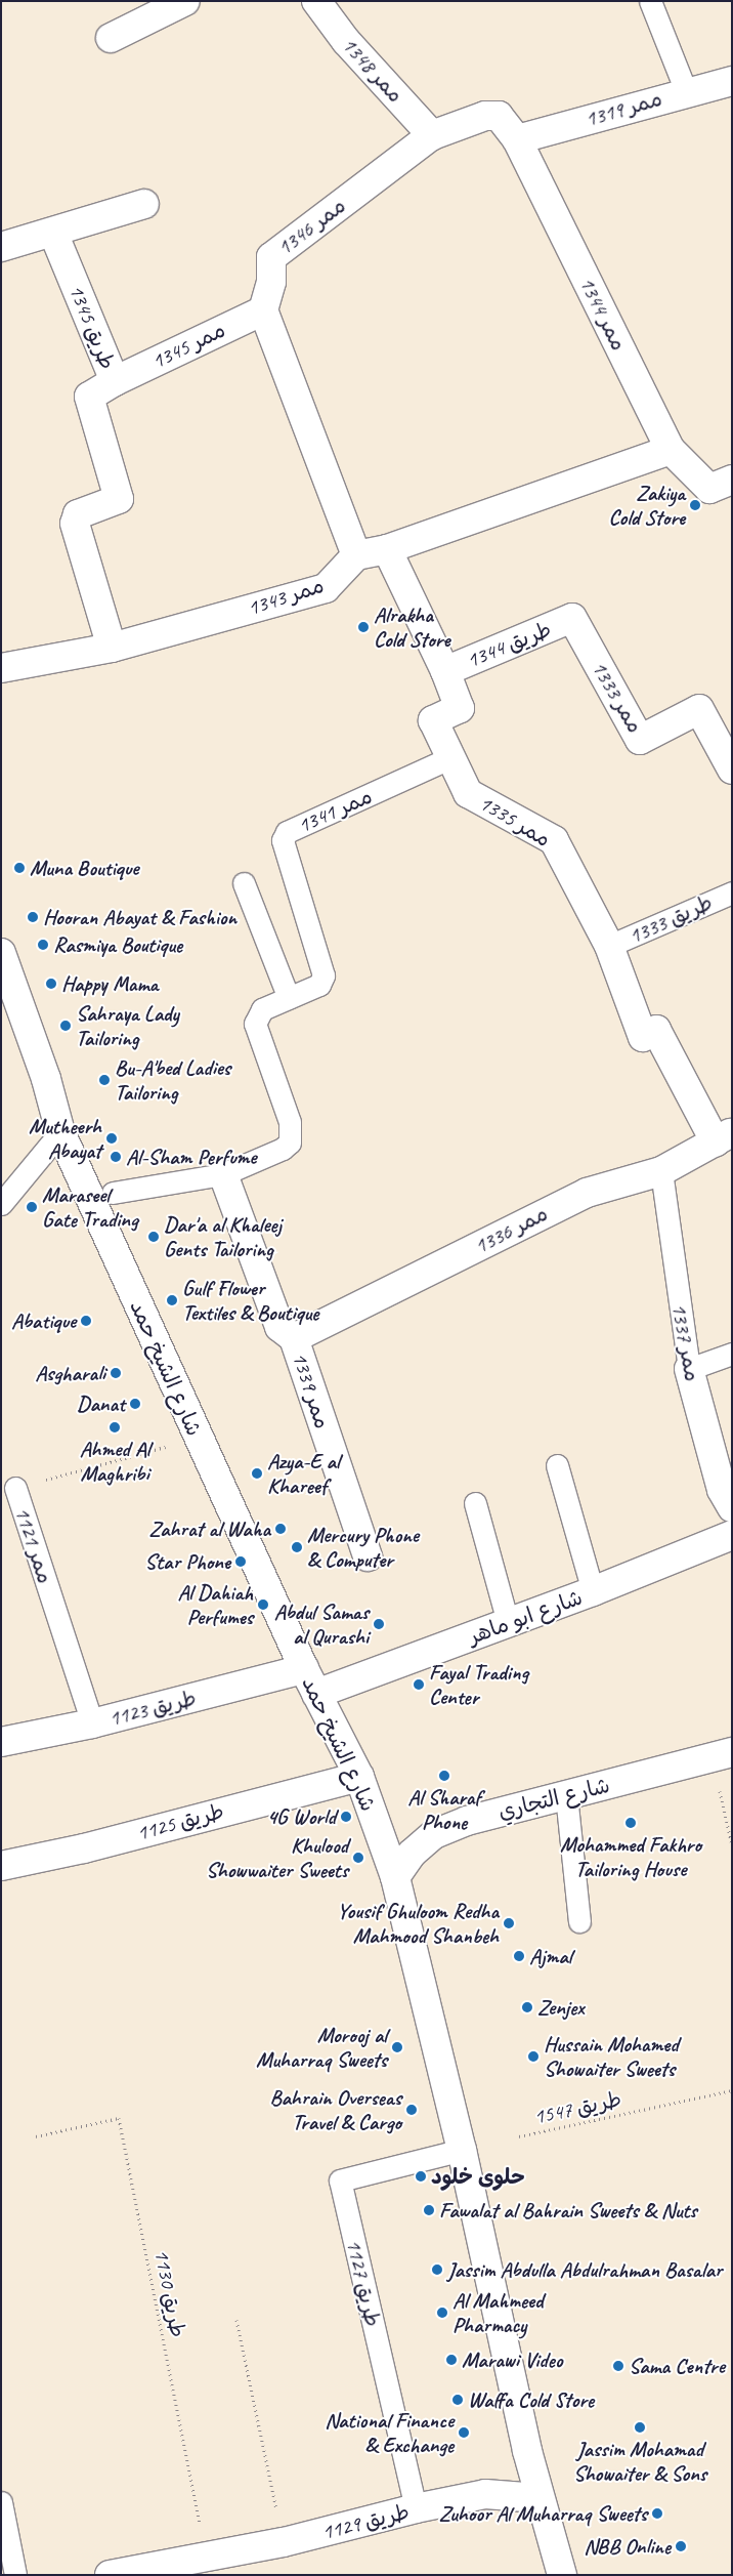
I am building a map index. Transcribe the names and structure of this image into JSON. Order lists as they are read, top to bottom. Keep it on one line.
{"streets":{"street":["ممر 1348","ممر 1319","ممر 1346","ممر 1344","طريق 1345","ممر 1345","ممر 1343","طريق 1344","ممر 1333","ممر 1335","ممر 1336","ممر 1337","شارع الشيخ حمد","ممر 1339","شارع ابو ماهر","طريق 1123","شارع التجاري","طريق 1125","طريق 1129"],"lane":["ممر 1341","طريق 1333","ممر 1121","طريق 1127"],"path":["طريق 1547","طريق 1130"]},"crossings":[["ممر 1348","ممر 1346"],["ممر 1319","ممر 1344"],["ممر 1346","ممر 1344"],["ممر 1346","ممر 1345"],["طريق 1345","ممر 1345"],["طريق 1345","ممر 1343"],["طريق 1344","ممر 1333"],["طريق 1344","ممر 1335"],["ممر 1341","ممر 1335"],["ممر 1341","ممر 1339"],["ممر 1335","طريق 1333"],["ممر 1335","ممر 1336"],["ممر 1336","ممر 1337"],["ممر 1336","ممر 1339"],["شارع الشيخ حمد","ممر 1121"],["شارع الشيخ حمد","شارع ابو ماهر"],["شارع الشيخ حمد","طريق 1123"],["شارع الشيخ حمد","شارع التجاري"],["شارع الشيخ حمد","طريق 1125"],["شارع الشيخ حمد","طريق 1127"],["شارع الشيخ حمد","طريق 1129"],["ممر 1121","طريق 1123"],["طريق 1127","طريق 1129"],["طريق 1130","طريق 1129"]],"places":["Zakiya Cold Store","Alrakha Cold Store","Muna Boutique","Hooran Abayat & Fashion","Rasmiya Boutique","Happy Mama","Sahraya Lady Tailoring","Bu-A'bed Ladies Tailoring","Mutheerh Abayat","Al-Sham Perfume","Maraseel Gate Trading","Dar'a al Khaleej Gents Tailoring","Gulf Flower Textiles & Boutique","Abatique","Asgharali","Danat","Ahmed Al Maghribi","Azya-E al Khareef","Zahrat al Waha","Mercury Phone & Computer","Star Phone","Al Dahiah Perfumes","Abdul Samas al Qurashi","Fayal Trading Center","Al Sharaf Phone","4G World","Mohammed Fakhro Tailoring House","Khulood Showwaiter Sweets","Yousif Ghuloom Redha Mahmood Shanbeh","Ajmal","Zenjex","Morooj al Muharraq Sweets","Hussain Mohamed Showaiter Sweets","Bahrain Overseas Travel & Cargo","حلوى خلود","Fawalat al Bahrain Sweets & Nuts","Jassim Abdulla Abdulrahman Basalar","Al Mahmeed Pharmacy","Marawi Video","Sama Centre","Waffa Cold Store","Jassim Mohamad Showaiter & Sons","National Finance & Exchange","Zuhoor Al Muharraq Sweets","NBB Online"]}
